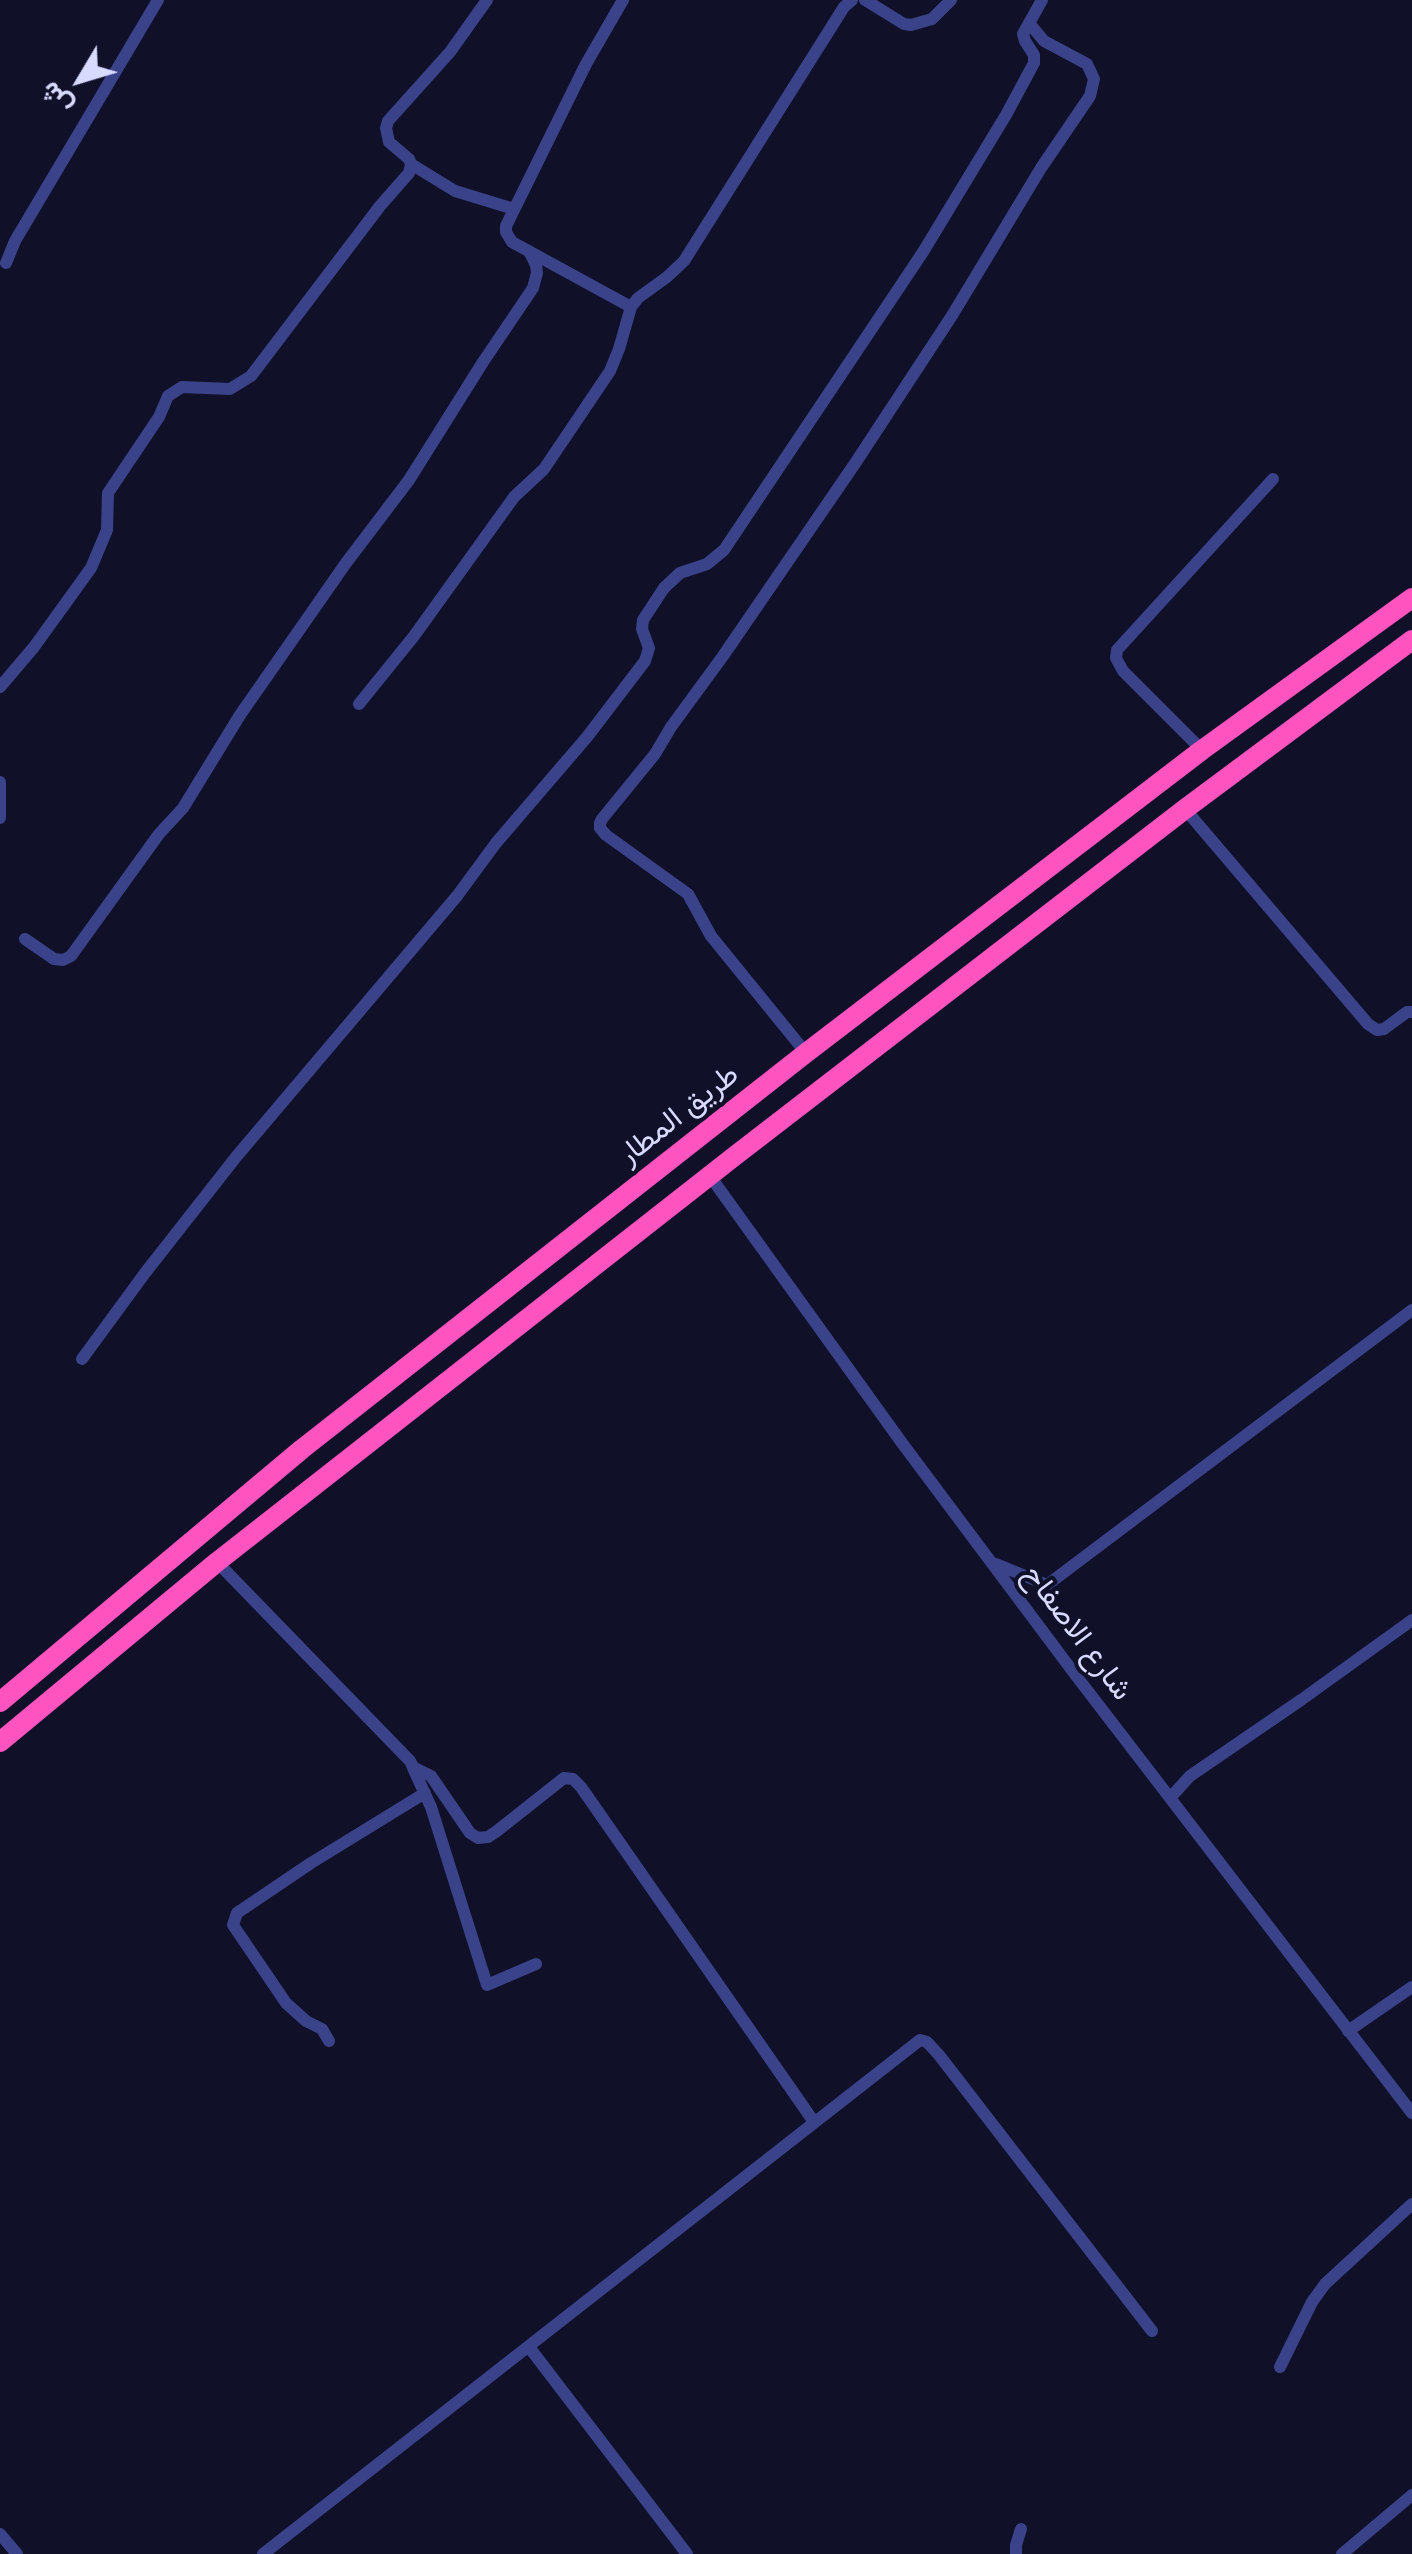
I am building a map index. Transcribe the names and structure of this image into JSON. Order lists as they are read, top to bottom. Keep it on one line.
{"streets":{"highway":["طريق المطار"],"street":["شارع الاصفاح"]},"north":"bottom left"}
